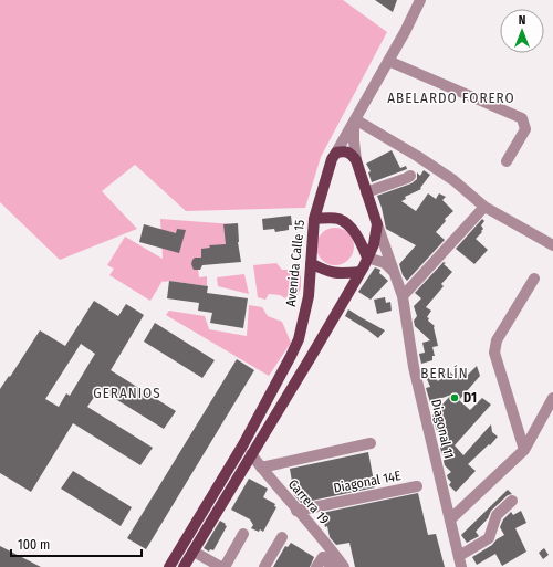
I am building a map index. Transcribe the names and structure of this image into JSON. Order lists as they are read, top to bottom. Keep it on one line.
{"streets":{"main road":["Avenida Calle 15"],"street":["Diagonal 11","Diagonal 14E","Carrera 19"]},"crossings":[["Diagonal 14E","Carrera 19"]],"districts":["ABELARDO FORERO","BERLÍN","GERANIOS"],"places":["D1"],"scale_bar":"100 m","north":"top"}
